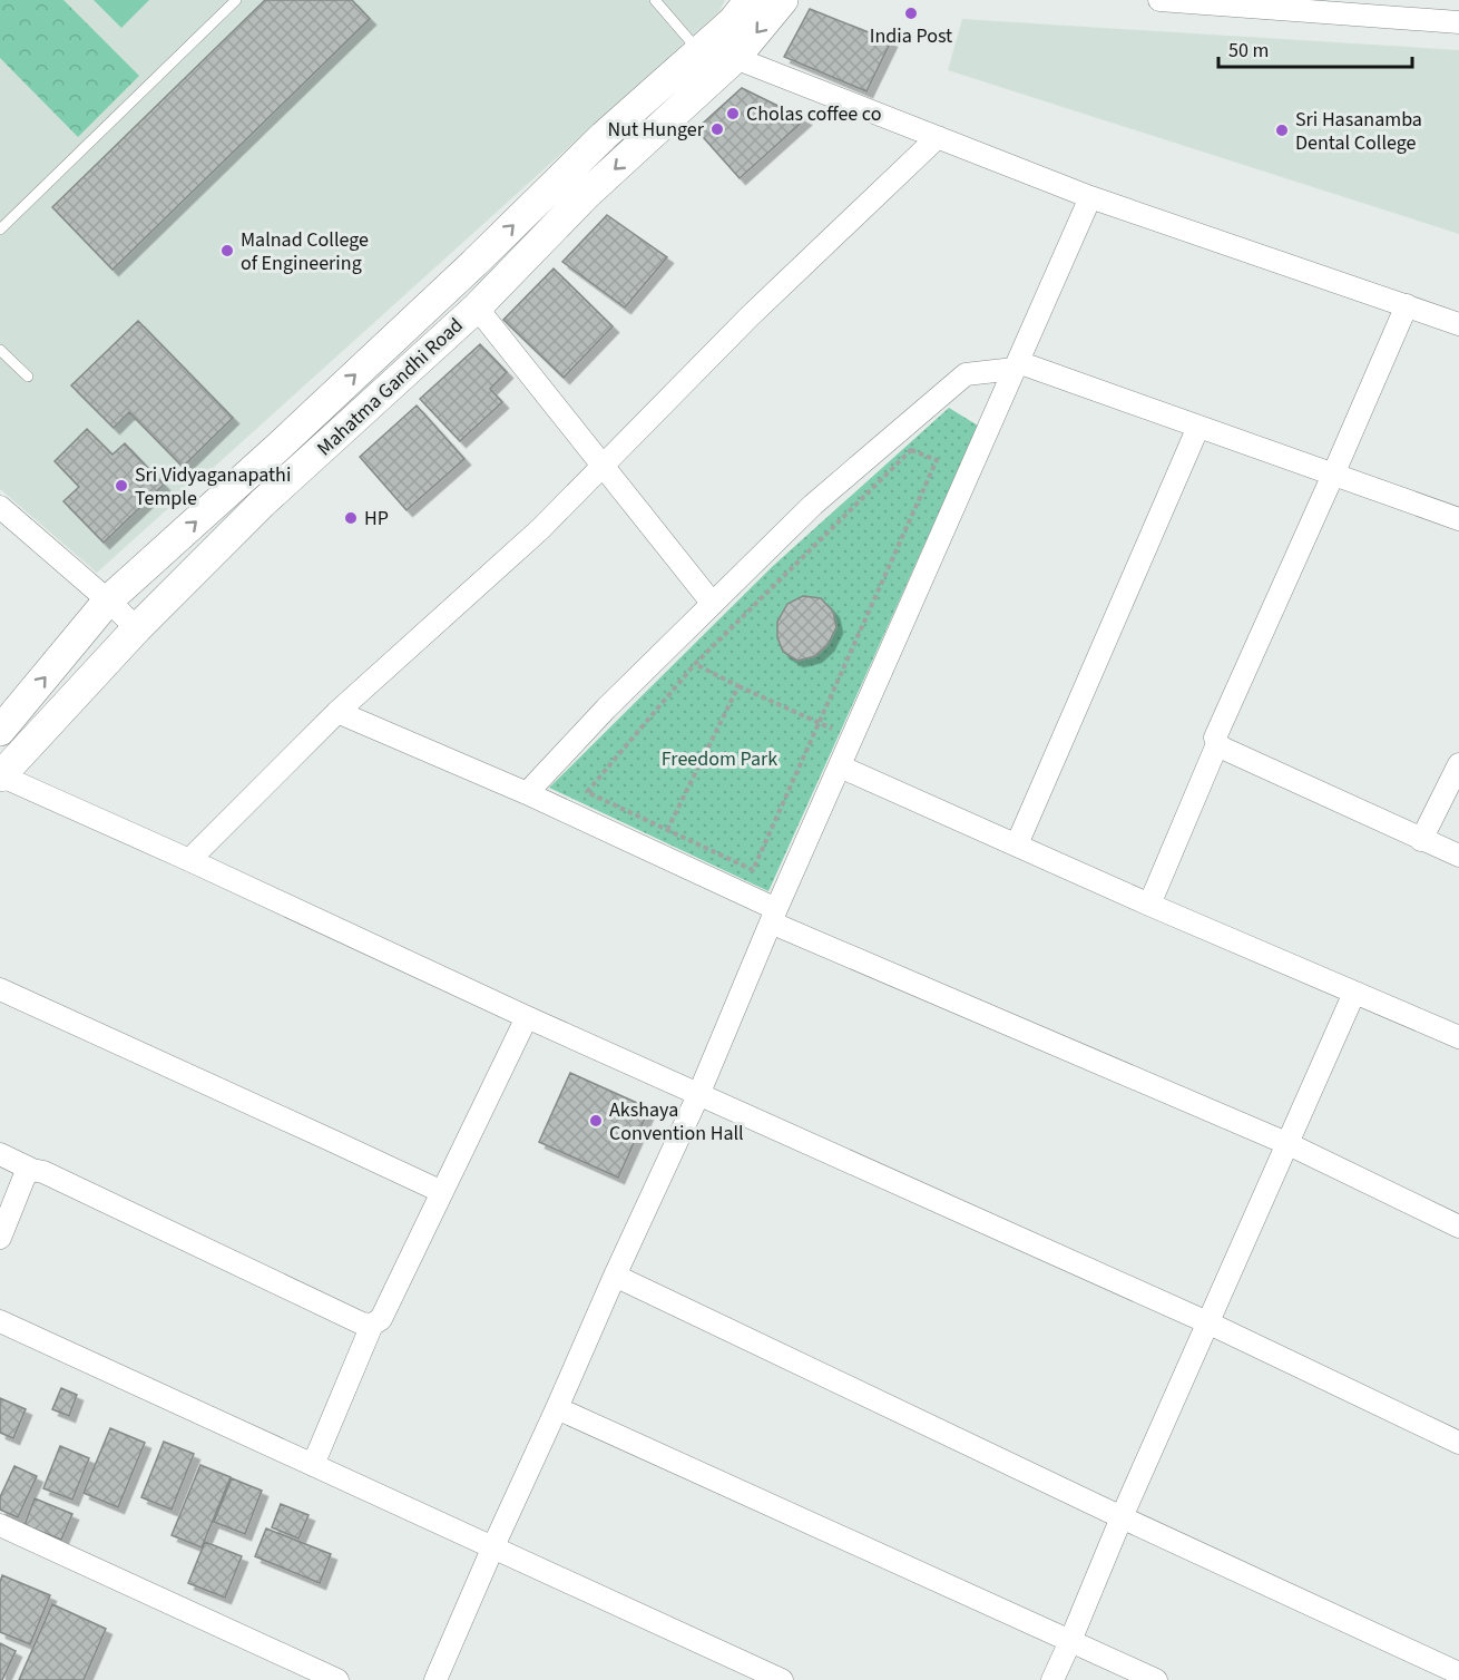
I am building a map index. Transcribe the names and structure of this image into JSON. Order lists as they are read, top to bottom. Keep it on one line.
{"streets":{"street":["Mahatma Gandhi Road"]},"parks":["Freedom Park"],"places":["India Post","Cholas coffee co","Nut Hunger","Sri Hasanamba Dental College","Malnad College of Engineering","Sri Vidyaganapathi Temple","HP","Akshaya Convention Hall"],"scale_bar":"50 m"}
